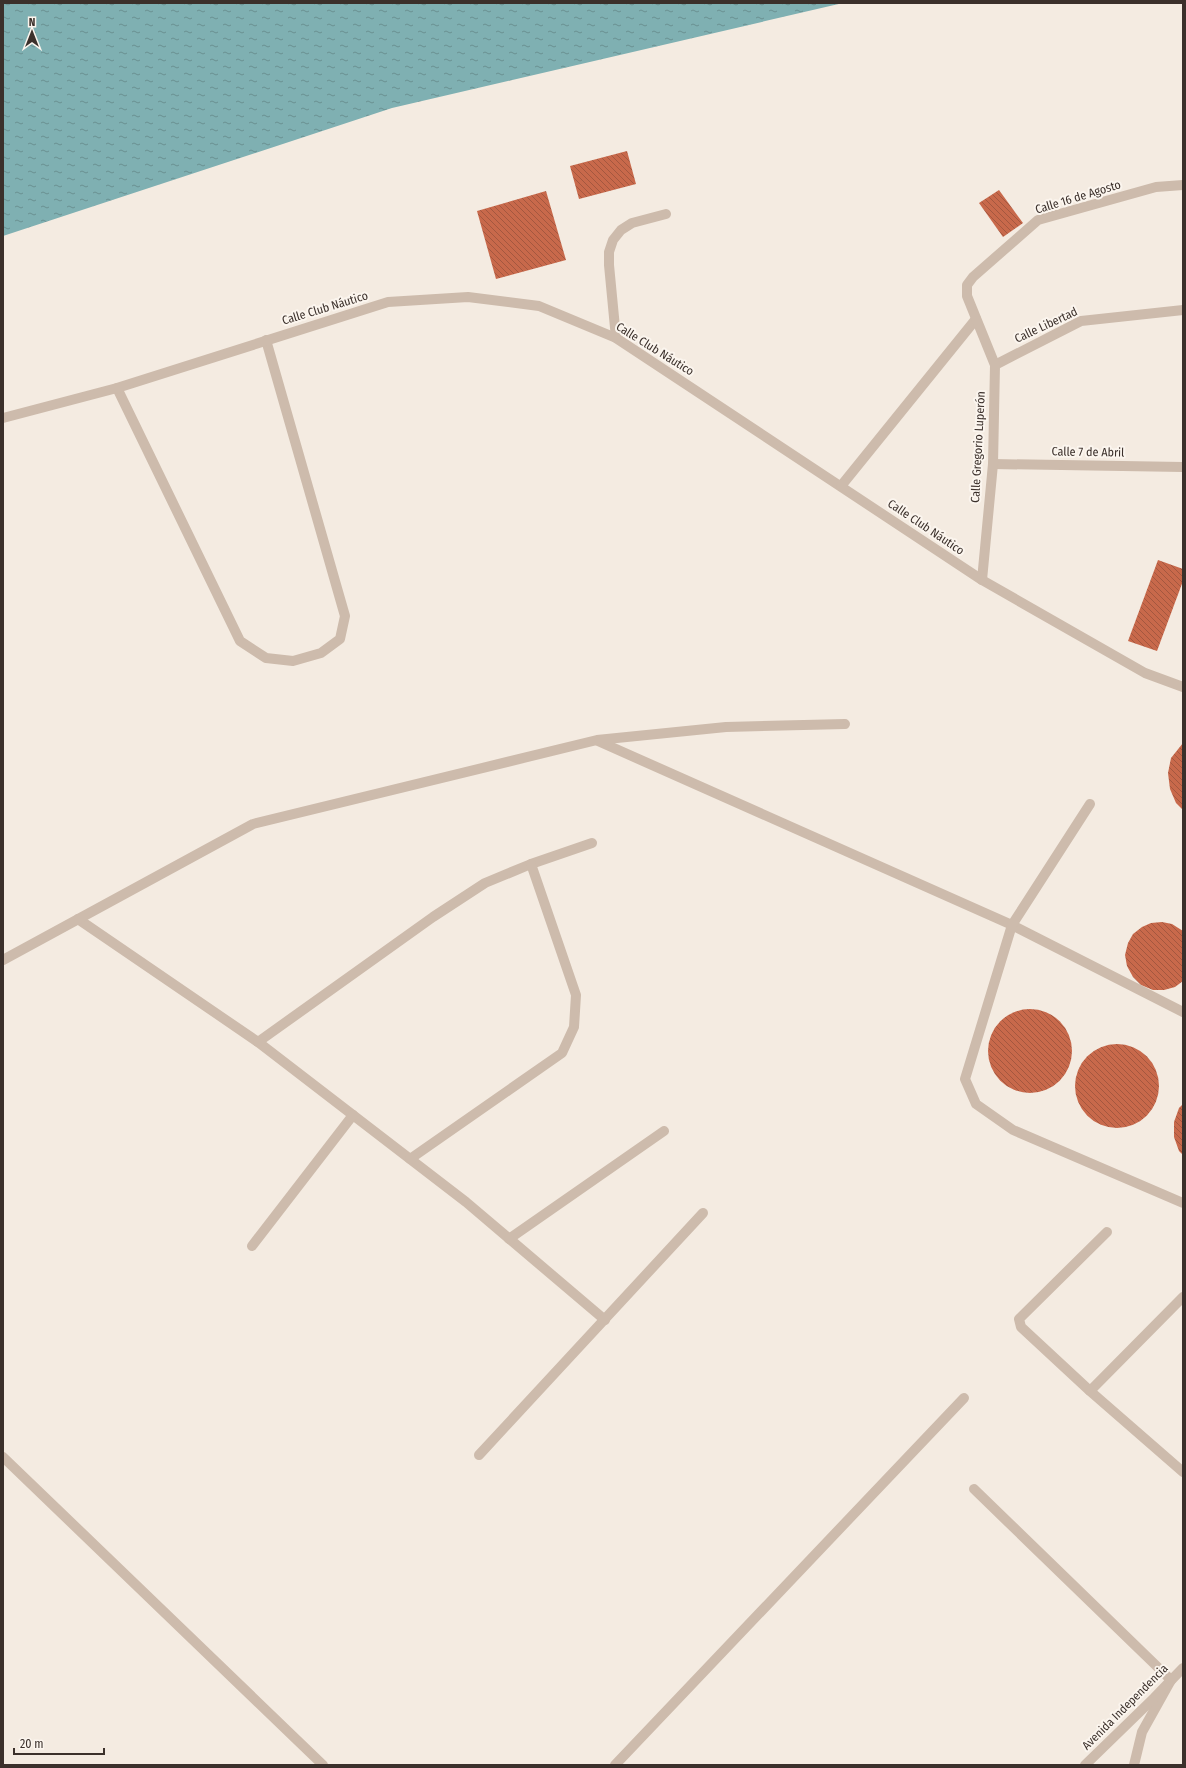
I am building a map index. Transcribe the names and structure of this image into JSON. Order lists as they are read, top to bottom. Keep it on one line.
{"streets":{"street":["Calle 16 de Agosto","Calle Club Náutico","Calle Libertad","Calle Gregorio Luperón","Calle 7 de Abril","Avenida Independencia"]},"crossings":[["Calle 16 de Agosto","Calle Gregorio Luperón"],["Calle Club Náutico","Calle Gregorio Luperón"],["Calle Libertad","Calle Gregorio Luperón"],["Calle Gregorio Luperón","Calle 7 de Abril"]],"scale_bar":"20 m","north":"top"}
